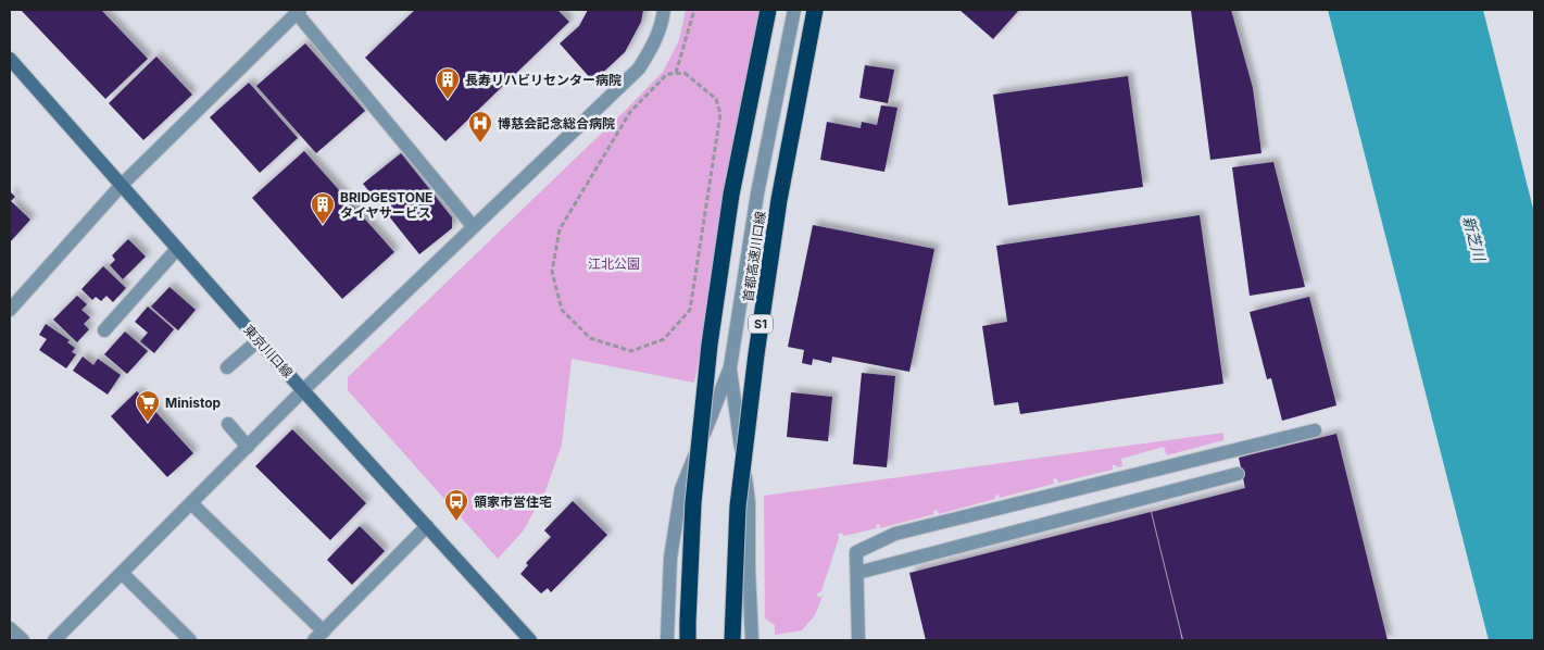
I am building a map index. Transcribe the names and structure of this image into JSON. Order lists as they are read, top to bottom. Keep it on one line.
{"streets":{"highway":["首都高速川口線","S1"],"main road":["東京川口線"]},"water":["新芝川"],"parks":["江北公園"],"places":{"building":["長寿リハビリセンター病院","BRIDGESTONE タイヤサービス"],"hospital":["博慈会記念総合病院"],"supermarket":["Ministop"],"bus stop":["領家市営住宅"]}}
